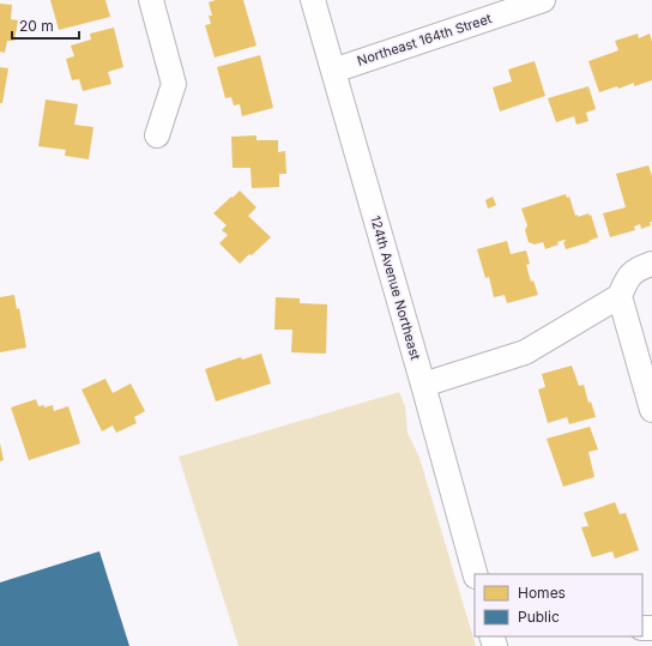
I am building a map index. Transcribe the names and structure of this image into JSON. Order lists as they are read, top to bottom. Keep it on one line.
{"streets":{"street":["Northeast 164th Street","124th Avenue Northeast"]},"crossings":[["Northeast 164th Street","124th Avenue Northeast"]],"legend":["Homes","Public"],"scale_bar":"20 m"}
